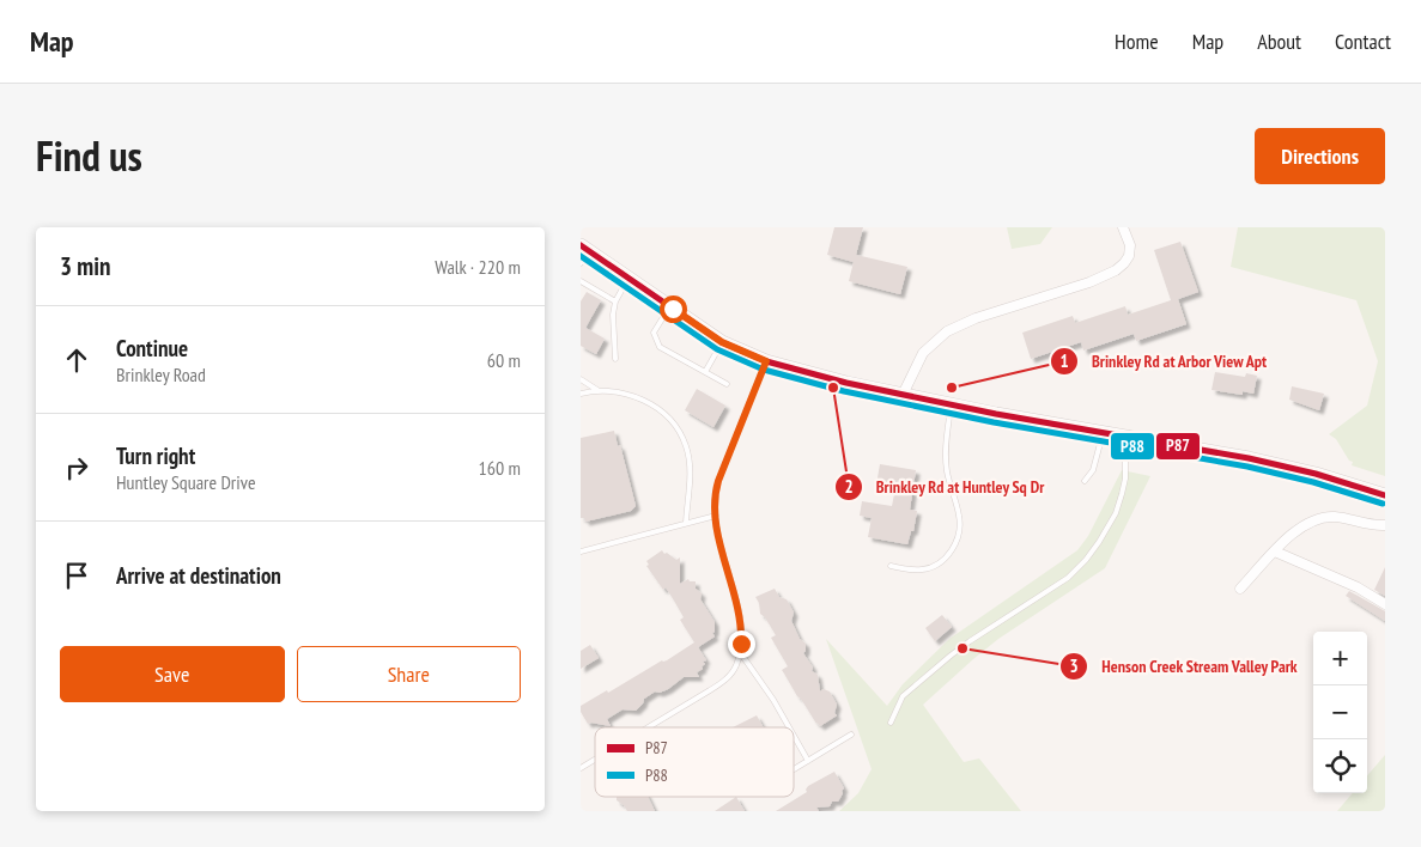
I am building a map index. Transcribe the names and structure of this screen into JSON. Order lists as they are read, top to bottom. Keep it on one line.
{"places":["Brinkley Rd at Huntley Sq Dr","Brinkley Rd at Arbor View Apt","Henson Creek Stream Valley Park"],"lines":["transit line P87","transit line P88"],"legend":["P87","P88"],"page":{"header":"Map","nav":["Home","Map","About","Contact"],"title":"Find us","buttons":["Directions",["Save","Share"]],"heading":["3 min","Walk · 220 m"],"list":[["Continue","Brinkley Road","60 m"],["Turn right","Huntley Square Drive","160 m"],"Arrive at destination"],"map_buttons":["+","−"]}}
